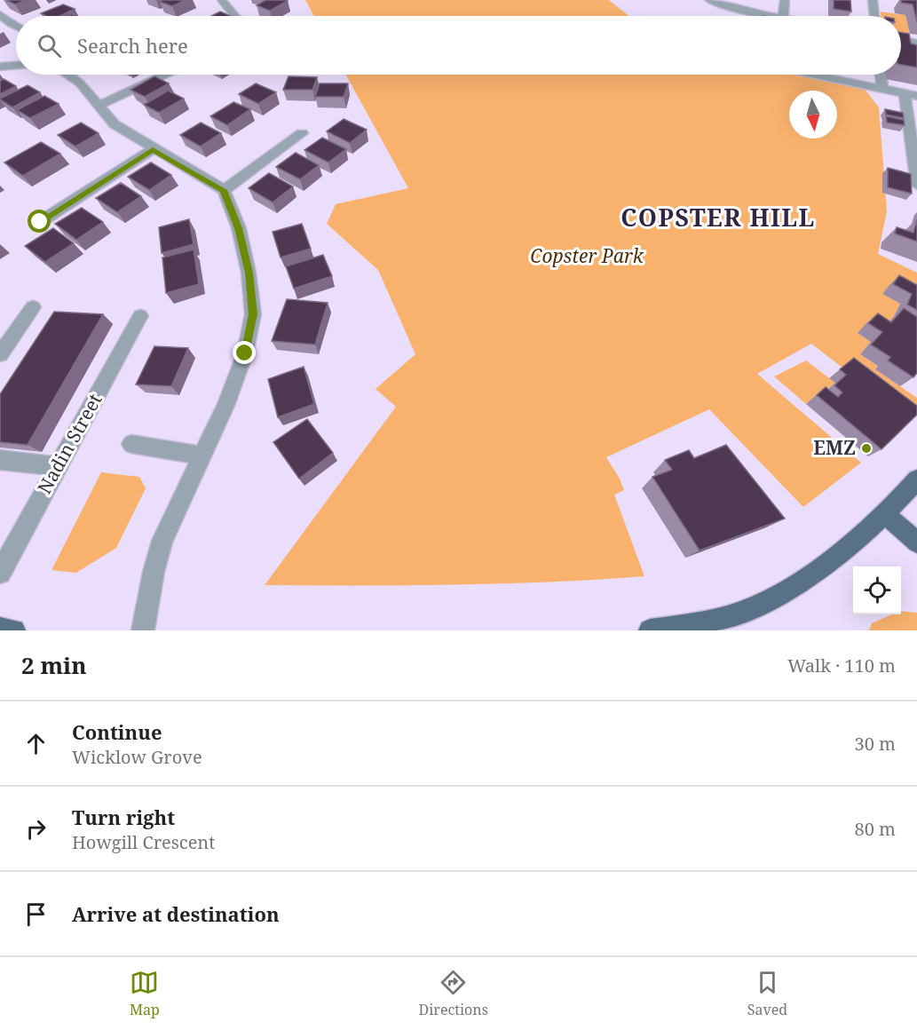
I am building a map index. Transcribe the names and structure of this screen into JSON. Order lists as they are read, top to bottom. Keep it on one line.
{"streets":{"street":["Nadin Street"]},"districts":["COPSTER HILL"],"parks":["Copster Park"],"places":["EMZ"],"north":"bottom","page":{"search":"Search here","heading":["2 min","Walk · 110 m"],"list":[["Continue","Wicklow Grove","30 m"],["Turn right","Howgill Crescent","80 m"],"Arrive at destination"],"nav":["Map","Directions","Saved"]}}
